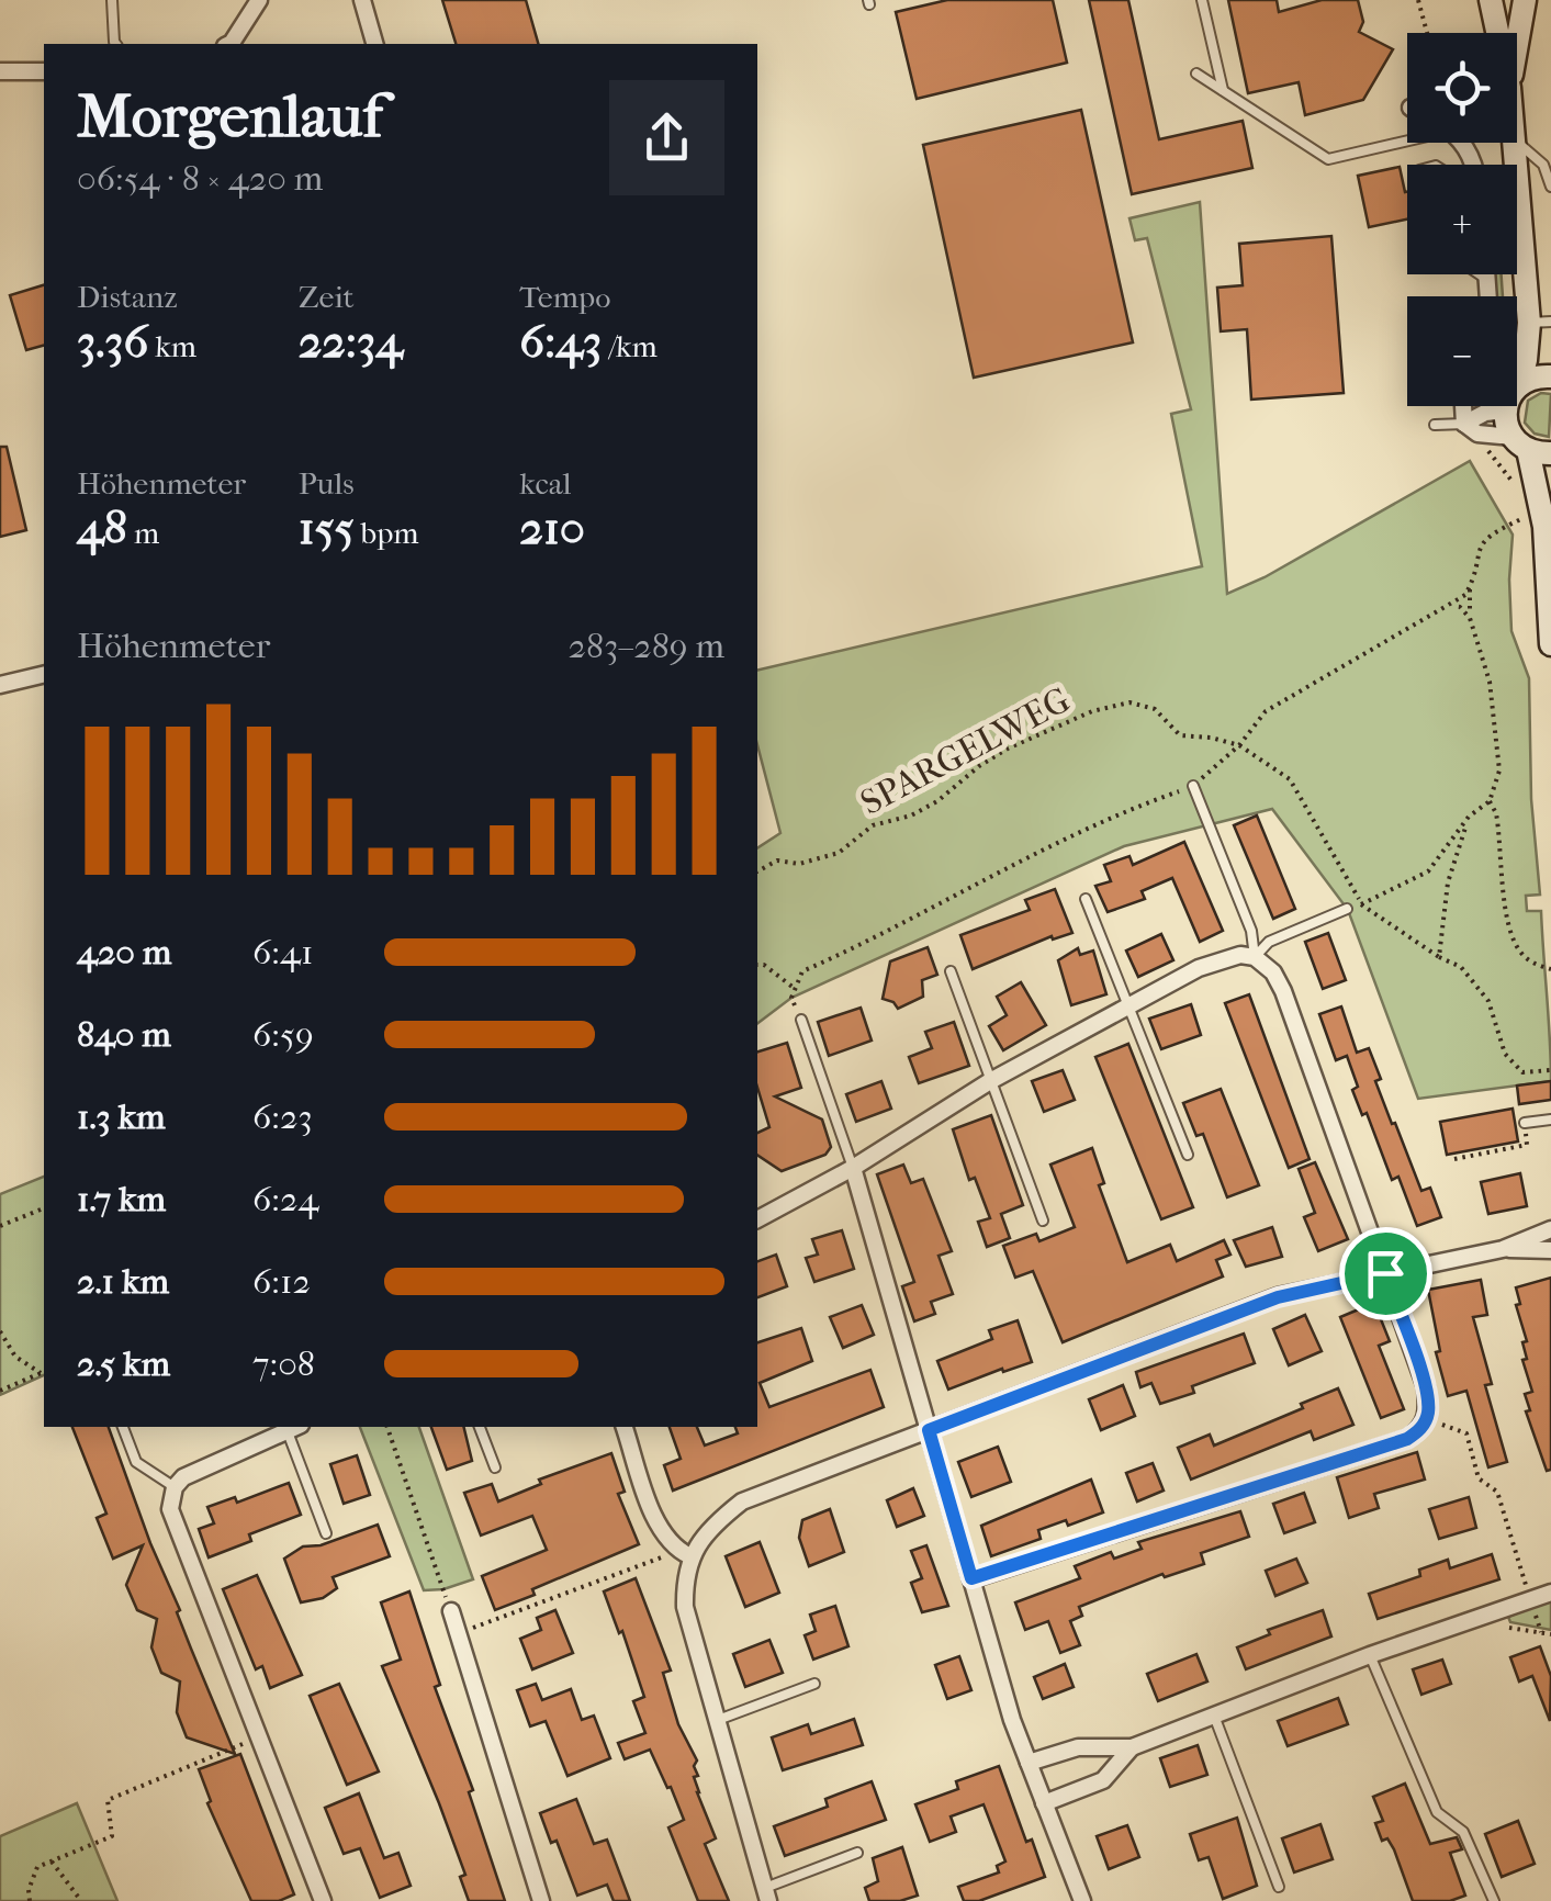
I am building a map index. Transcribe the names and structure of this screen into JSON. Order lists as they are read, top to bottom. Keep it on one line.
{"streets":{"path":["SPARGELWEG"]},"page":{"map_buttons":["+","−"],"heading":["Morgenlauf","06:54 · 8 × 420 m"],"stats":[["Distanz","3.36 km"],["Zeit","22:34"],["Tempo","6:43 /km"],["Höhenmeter","48 m"],["Puls","155 bpm"],["kcal","210"]],"chart":["Höhenmeter","283–289 m"],"list":[{"name":"420 m","note":"6:41"},{"name":"840 m","note":"6:59"},{"name":"1.3 km","note":"6:23"},{"name":"1.7 km","note":"6:24"},{"name":"2.1 km","note":"6:12"},{"name":"2.5 km","note":"7:08"}]}}
